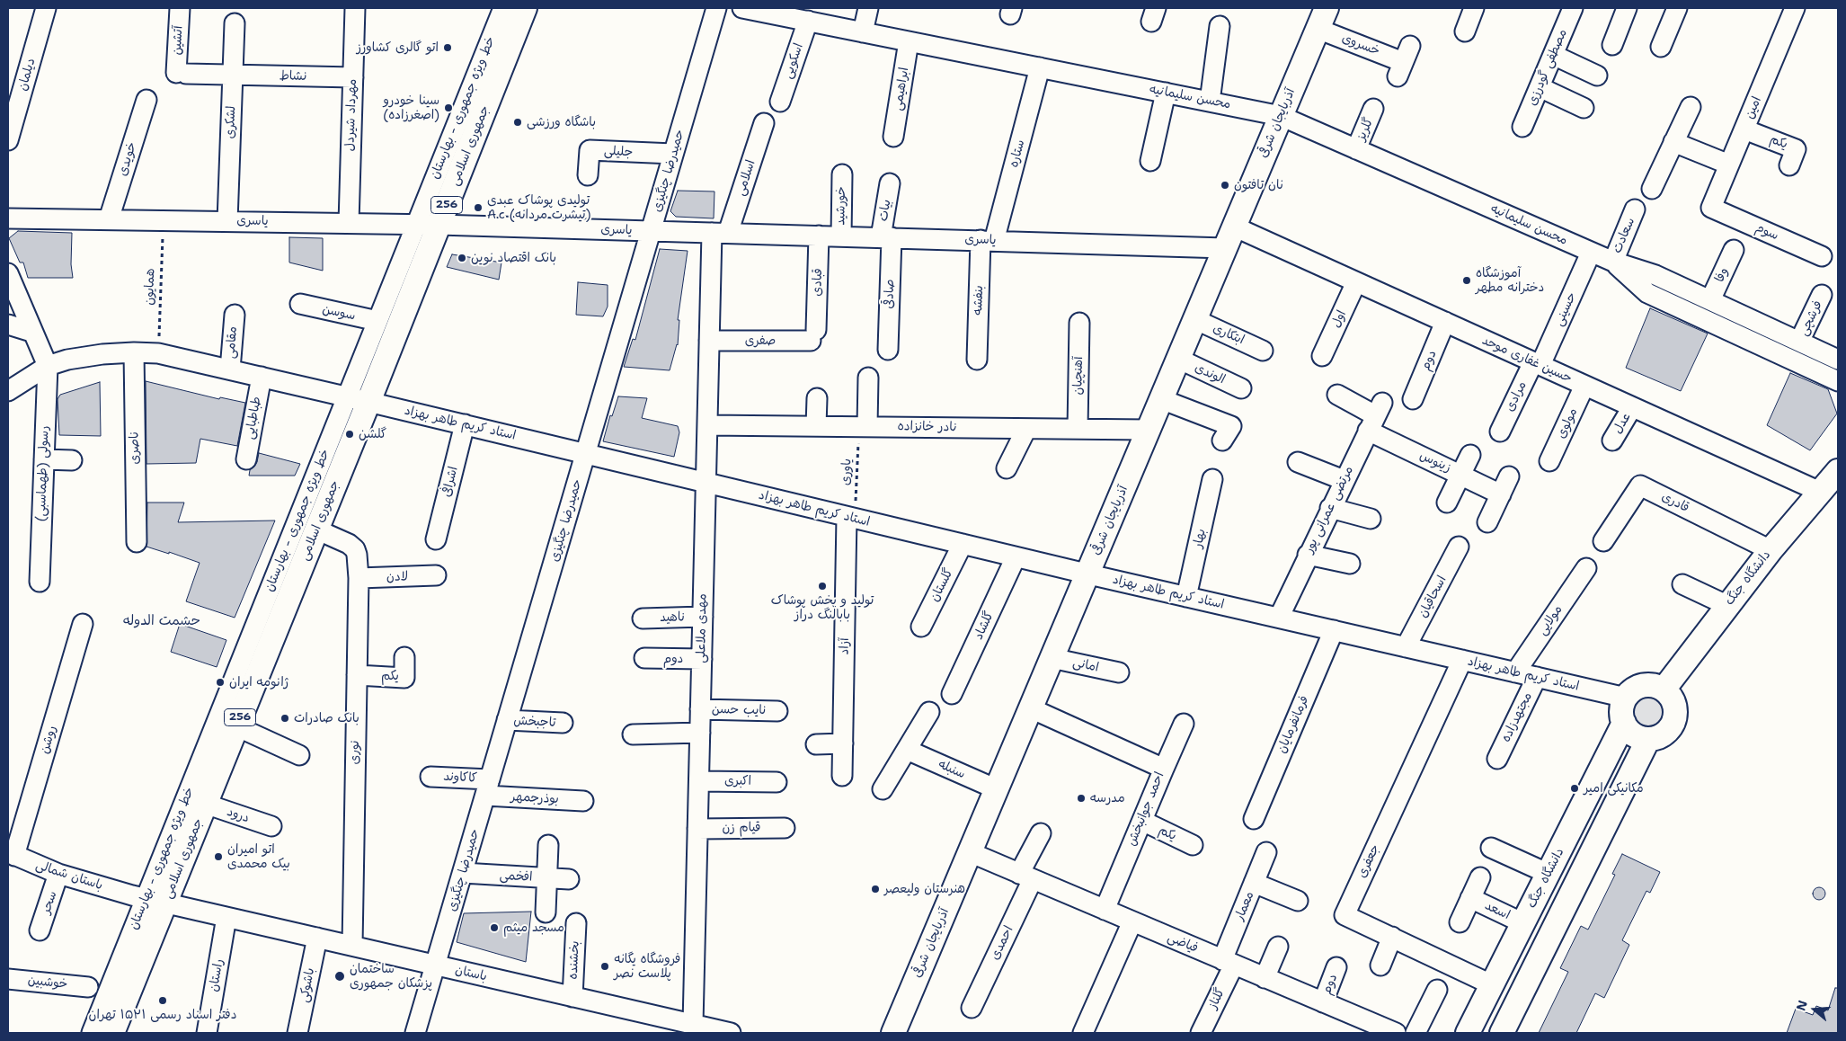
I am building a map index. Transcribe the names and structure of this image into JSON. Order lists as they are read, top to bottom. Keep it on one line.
{"streets":{"main road":["آذربایجان شرقی","جمهوری اسلامی","256","دانشگاه جنگ"],"street":["آتشین","خسروی","اسکویی","مصطفی گودرزی","دیلمان","نشاط","ابراهیمی","محسن سلیمانیه","خط ویژه جمهوری - بهارستان","امین","مهرداد شیردل","لشکری","گلریز","یکم","جلیلی","ستاره","خویدی","حمیدرضا چنگیزی","اسلامی","خورشید","بیات","یاسری","سوم","سعادت","وفا","قبادی","صادقی","بنفشه","حسینی","سوسن","فرشچی","اول","ابتکاری","صفری","مقامی","حسین غفاری موحد","دوم","الوندی","آهنچیان","مرادی","طباطبایی","استاد کریم طاهر بهزاد","مولوی","عدل","نادر خانزاده","ناصری","زینوس","رسولی (طهماسبی)","اشرافی","قادری","مرتضی عمرانی پور","بهار","لادن","گلستان","اسحاقیان","ناهید","مولایی","گلشاد","مهدی ملاعلی","آزاد","امانی","نایب حسن","مجتهدزاده","تاجبخش","فرمانفرمایان","روشن","نوری","سنبله","کاکاوند","اکبری","بوذرجمهر","احمد جوانبخش","درود","قیام زن","جعفری","باستان شمالی","افخمی","سحر","معمار","اسعد","احمدی","فیاضی","بخشنده","باستان","راستان","خوشبین","باشوکی","گلناز"],"path":["همایون","یاوری"]},"crossings":[["آتشین","نشاط"],["آتشین","لشکری"],["خسروی","آذربایجان شرقی"],["اسکویی","محسن سلیمانیه"],["نشاط","مهرداد شیردل"],["نشاط","لشکری"],["ابراهیمی","محسن سلیمانیه"],["محسن سلیمانیه","آذربایجان شرقی"],["محسن سلیمانیه","گلریز"],["محسن سلیمانیه","ستاره"],["محسن سلیمانیه","سعادت"],["محسن سلیمانیه","وفا"],["محسن سلیمانیه","حسینی"],["محسن سلیمانیه","فرشچی"],["خط ویژه جمهوری - بهارستان","جمهوری اسلامی"],["خط ویژه جمهوری - بهارستان","یاسری"],["خط ویژه جمهوری - بهارستان","سوسن"],["خط ویژه جمهوری - بهارستان","استاد کریم طاهر بهزاد"],["خط ویژه جمهوری - بهارستان","باستان شمالی"],["خط ویژه جمهوری - بهارستان","باستان"],["امین","یکم"],["امین","سوم"],["مهرداد شیردل","یاسری"],["لشکری","یاسری"],["آذربایجان شرقی","یاسری"],["آذربایجان شرقی","ابتکاری"],["آذربایجان شرقی","حسین غفاری موحد"],["آذربایجان شرقی","الوندی"],["آذربایجان شرقی","استاد کریم طاهر بهزاد"],["آذربایجان شرقی","نادر خانزاده"],["آذربایجان شرقی","امانی"],["آذربایجان شرقی","سنبله"],["آذربایجان شرقی","احمد جوانبخش"],["آذربایجان شرقی","فیاضی"],["یکم","نوری"],["یکم","احمد جوانبخش"],["جمهوری اسلامی","یاسری"],["جمهوری اسلامی","استاد کریم طاهر بهزاد"],["جمهوری اسلامی","نوری"],["جمهوری اسلامی","درود"],["جمهوری اسلامی","باستان شمالی"],["جمهوری اسلامی","باستان"],["جلیلی","حمیدرضا چنگیزی"],["ستاره","یاسری"],["ستاره","بنفشه"],["خویدی","یاسری"],["حمیدرضا چنگیزی","یاسری"],["حمیدرضا چنگیزی","استاد کریم طاهر بهزاد"],["حمیدرضا چنگیزی","تاجبخش"],["حمیدرضا چنگیزی","کاکاوند"],["حمیدرضا چنگیزی","بوذرجمهر"],["حمیدرضا چنگیزی","افخمی"],["حمیدرضا چنگیزی","باستان"],["اسلامی","یاسری"],["اسلامی","مهدی ملاعلی"],["خورشید","یاسری"],["بیات","یاسری"],["بیات","صادقی"],["یاسری","قبادی"],["یاسری","همایون"],["یاسری","صادقی"],["یاسری","بنفشه"],["یاسری","حسین غفاری موحد"],["یاسری","مهدی ملاعلی"],["قبادی","صفری"],["همایون","استاد کریم طاهر بهزاد"],["حسینی","حسین غفاری موحد"],["حسینی","مرادی"],["اول","حسین غفاری موحد"],["صفری","مهدی ملاعلی"],["مقامی","استاد کریم طاهر بهزاد"],["حسین غفاری موحد","دوم"],["حسین غفاری موحد","مرادی"],["حسین غفاری موحد","مولوی"],["حسین غفاری موحد","عدل"],["حسین غفاری موحد","دانشگاه جنگ"],["دوم","مهدی ملاعلی"],["دوم","فیاضی"],["آهنچیان","نادر خانزاده"],["طباطبایی","استاد کریم طاهر بهزاد"],["استاد کریم طاهر بهزاد","ناصری"],["استاد کریم طاهر بهزاد","یاوری"],["استاد کریم طاهر بهزاد","رسولی (طهماسبی)"],["استاد کریم طاهر بهزاد","اشرافی"],["استاد کریم طاهر بهزاد","مرتضی عمرانی پور"],["استاد کریم طاهر بهزاد","بهار"],["استاد کریم طاهر بهزاد","دانشگاه جنگ"],["استاد کریم طاهر بهزاد","گلستان"],["استاد کریم طاهر بهزاد","اسحاقیان"],["استاد کریم طاهر بهزاد","مولایی"],["استاد کریم طاهر بهزاد","گلشاد"],["استاد کریم طاهر بهزاد","مهدی ملاعلی"],["استاد کریم طاهر بهزاد","آزاد"],["استاد کریم طاهر بهزاد","مجتهدزاده"],["استاد کریم طاهر بهزاد","فرمانفرمایان"],["استاد کریم طاهر بهزاد","جعفری"],["نادر خانزاده","یاوری"],["نادر خانزاده","مهدی ملاعلی"],["زینوس","مرتضی عمرانی پور"],["یاوری","آزاد"],["قادری","دانشگاه جنگ"],["لادن","نوری"],["دانشگاه جنگ","جعفری"],["دانشگاه جنگ","اسعد"],["ناهید","مهدی ملاعلی"],["مهدی ملاعلی","نایب حسن"],["مهدی ملاعلی","اکبری"],["مهدی ملاعلی","قیام زن"],["مهدی ملاعلی","باستان"],["روشن","باستان شمالی"],["نوری","باستان"],["کاکاوند","بوذرجمهر"],["احمد جوانبخش","فیاضی"],["باستان شمالی","سحر"],["باستان شمالی","باستان"],["معمار","فیاضی"],["معمار","گلناز"],["احمدی","فیاضی"],["فیاضی","گلناز"],["بخشنده","باستان"],["باستان","راستان"],["باستان","باشوکی"]],"districts":["حشمت الدوله"],"places":["اتو گالری کشاورز","سینا خودرو (اصغرزاده)","باشگاه ورزشی","نان تافتون","تولیدی پوشاک عبدی A.c (تیشرت مردانه)","بانک اقتصاد نوین","آموزشگاه دخترانه مطهر","گلشن","تولید و پخش پوشاک بابالنگ دراز","ژانومه ایران","بانک صادرات","مکانیکی امیر","مدرسه","اتو امیران بیک محمدی","هنرستان ولیعصر","مسجد میثم","فروشگاه یگانه پلاست نصر","ساختمان پزشکان جمهوری","دفتر اسناد رسمی ۱۵۲۱ تهران"],"north":"left"}
